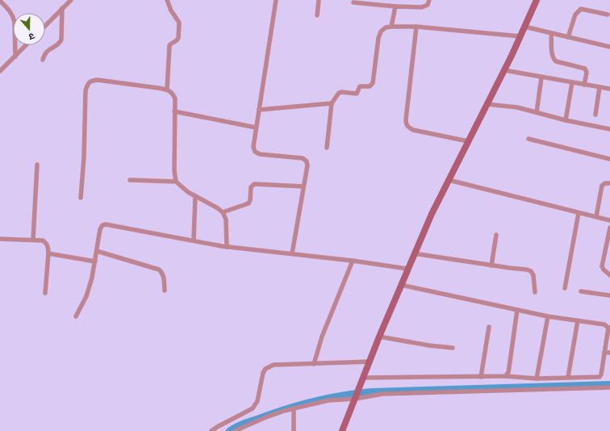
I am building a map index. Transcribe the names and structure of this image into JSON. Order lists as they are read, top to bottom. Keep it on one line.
{"north":"bottom"}
